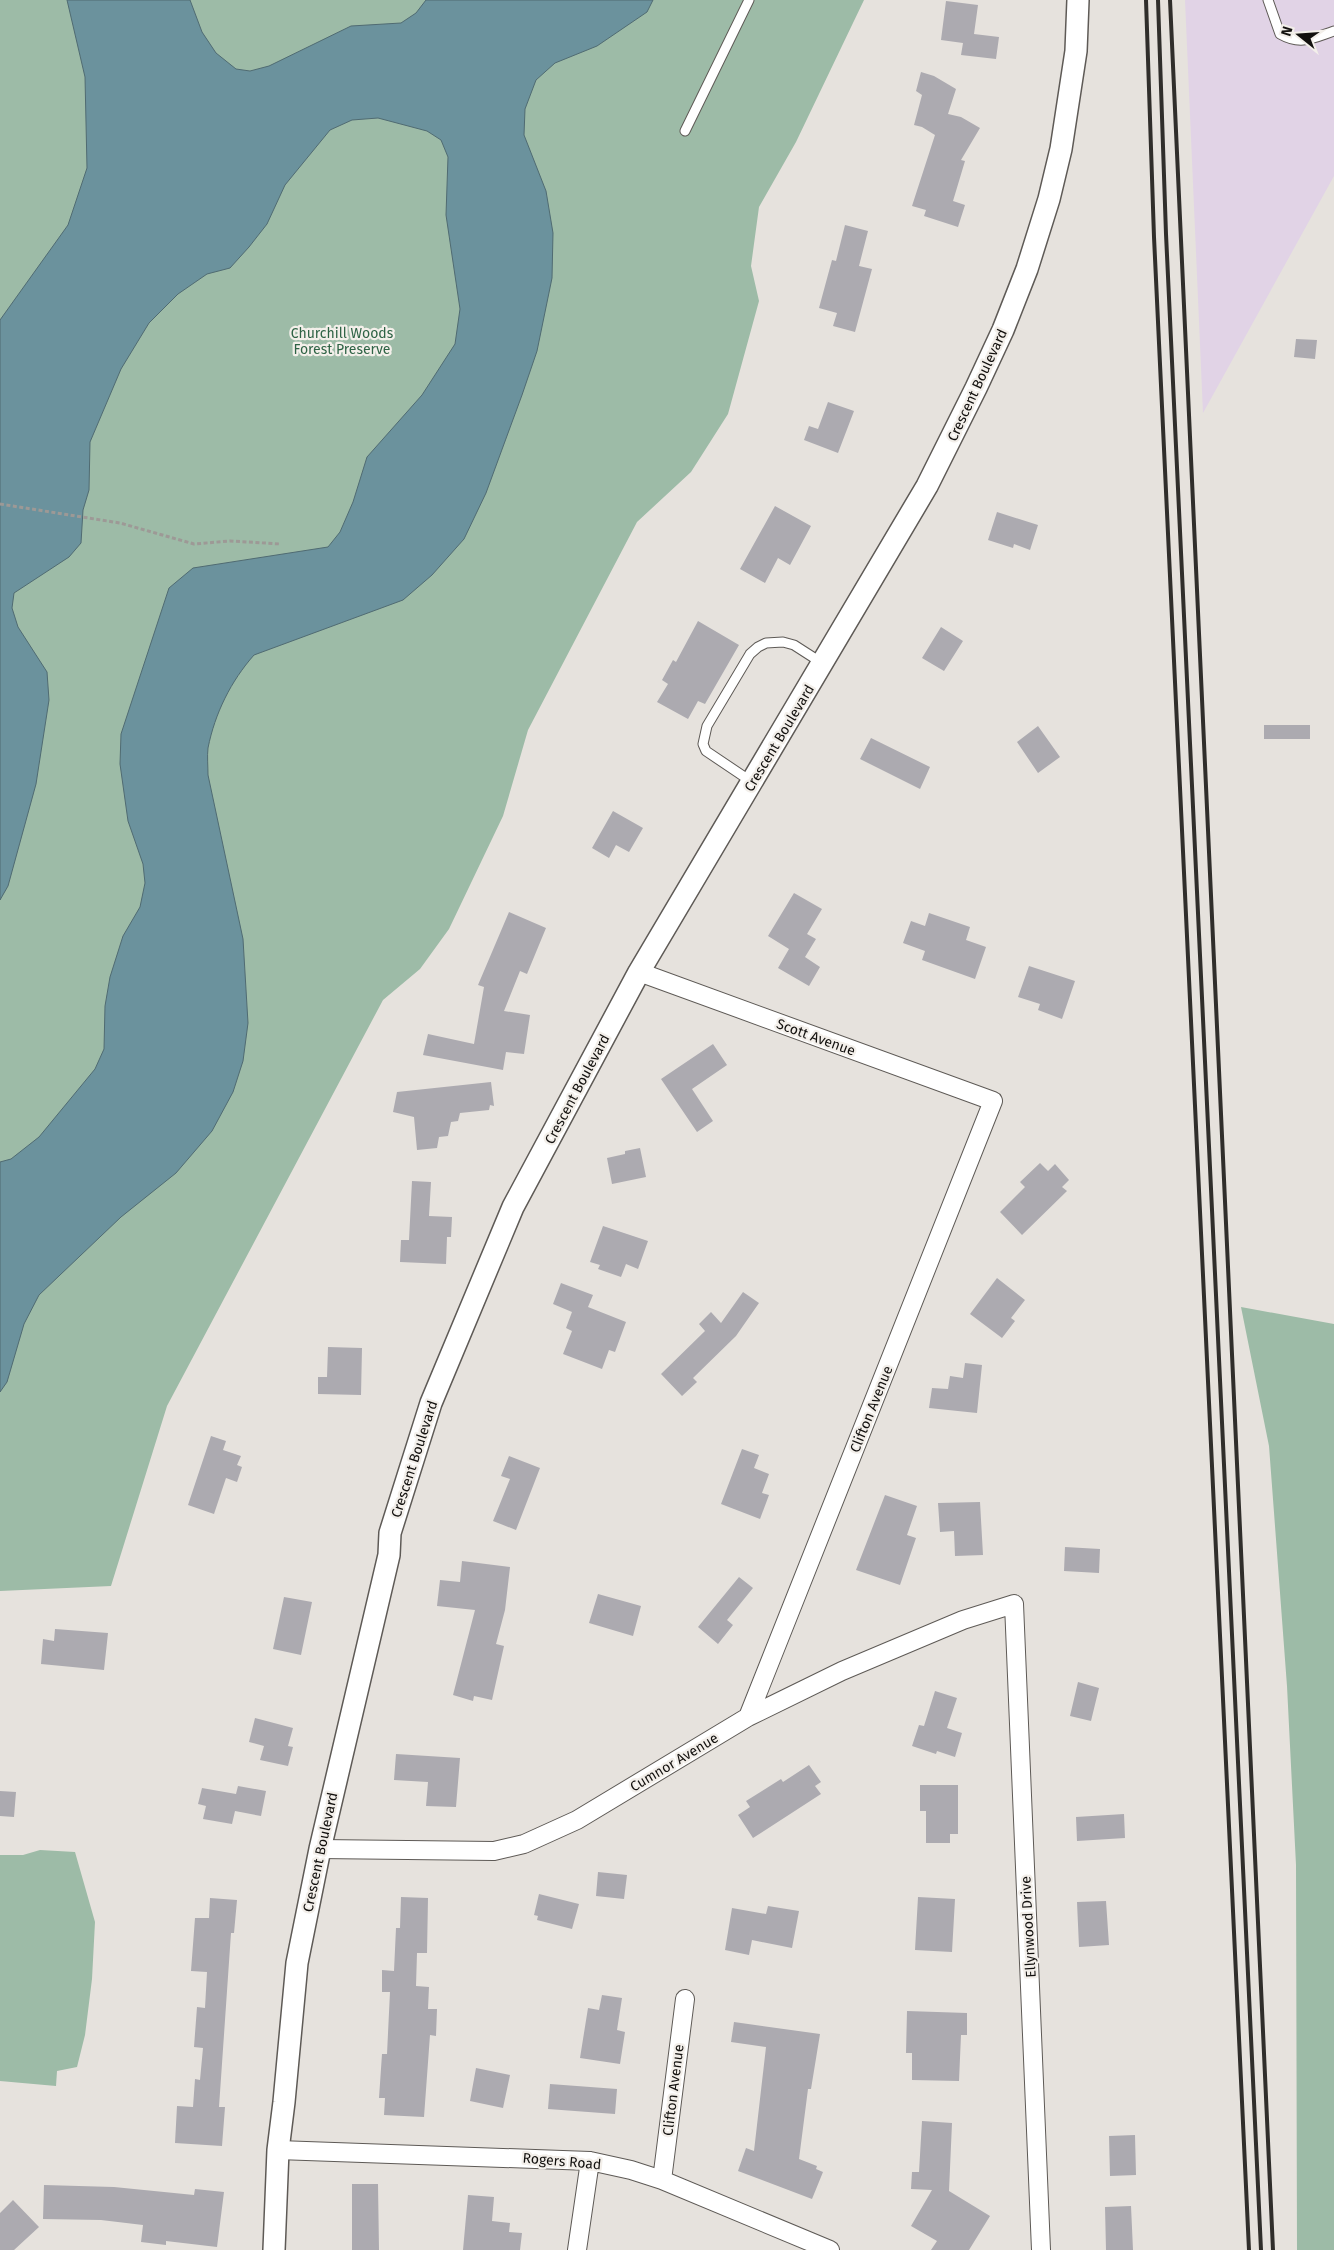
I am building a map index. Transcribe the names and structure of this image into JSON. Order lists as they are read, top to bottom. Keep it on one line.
{"streets":{"street":["Crescent Boulevard","Scott Avenue","Clifton Avenue","Cumnor Avenue","Ellynwood Drive","Rogers Road"]},"crossings":[["Crescent Boulevard","Scott Avenue"],["Crescent Boulevard","Cumnor Avenue"],["Crescent Boulevard","Rogers Road"],["Scott Avenue","Clifton Avenue"],["Clifton Avenue","Cumnor Avenue"],["Clifton Avenue","Rogers Road"],["Cumnor Avenue","Ellynwood Drive"]],"parks":["Churchill Woods Forest Preserve"],"north":"left"}
